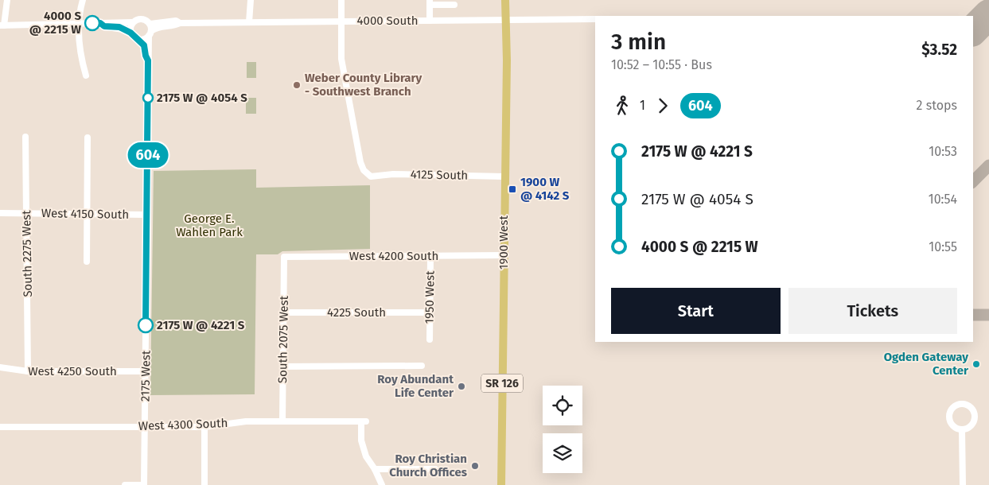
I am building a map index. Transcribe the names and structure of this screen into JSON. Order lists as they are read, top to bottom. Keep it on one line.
{"streets":{"main road":["1900 West","SR 126"],"street":["4000 South","4125 South","West 4150 South","South 2275 West","West 4200 South","1950 West","4225 South","South 2075 West","West 4250 South","2175 West","West 4300 South"]},"crossings":[["4000 South","4125 South"],["4000 South","1900 West"],["4000 South","2175 West"],["4125 South","1900 West"],["West 4150 South","South 2275 West"],["West 4150 South","2175 West"],["1900 West","West 4200 South"],["South 2275 West","West 4250 South"],["West 4200 South","1950 West"],["West 4200 South","South 2075 West"],["1950 West","4225 South"],["4225 South","South 2075 West"],["South 2075 West","West 4300 South"],["West 4250 South","2175 West"],["2175 West","West 4300 South"]],"parks":["George E. Wahlen Park"],"places":{"other":["4000 S @ 2215 W","Weber County Library - Southwest Branch","2175 W @ 4054 S","2175 W @ 4221 S","Ogden Gateway Center","Roy Abundant Life Center","Roy Christian Church Offices"],"transit":["1900 W @ 4142 S"]},"lines":["bus line 604"],"page":{"on_map":"604","heading":["3 min","10:52 – 10:55 · Bus","$3.52"],"legs":["1","604","2 stops"],"list":[{"name":"2175 W @ 4221 S","value":"10:53"},{"name":"2175 W @ 4054 S","value":"10:54"},{"name":"4000 S @ 2215 W","value":"10:55"}],"buttons":["Start","Tickets"]}}
